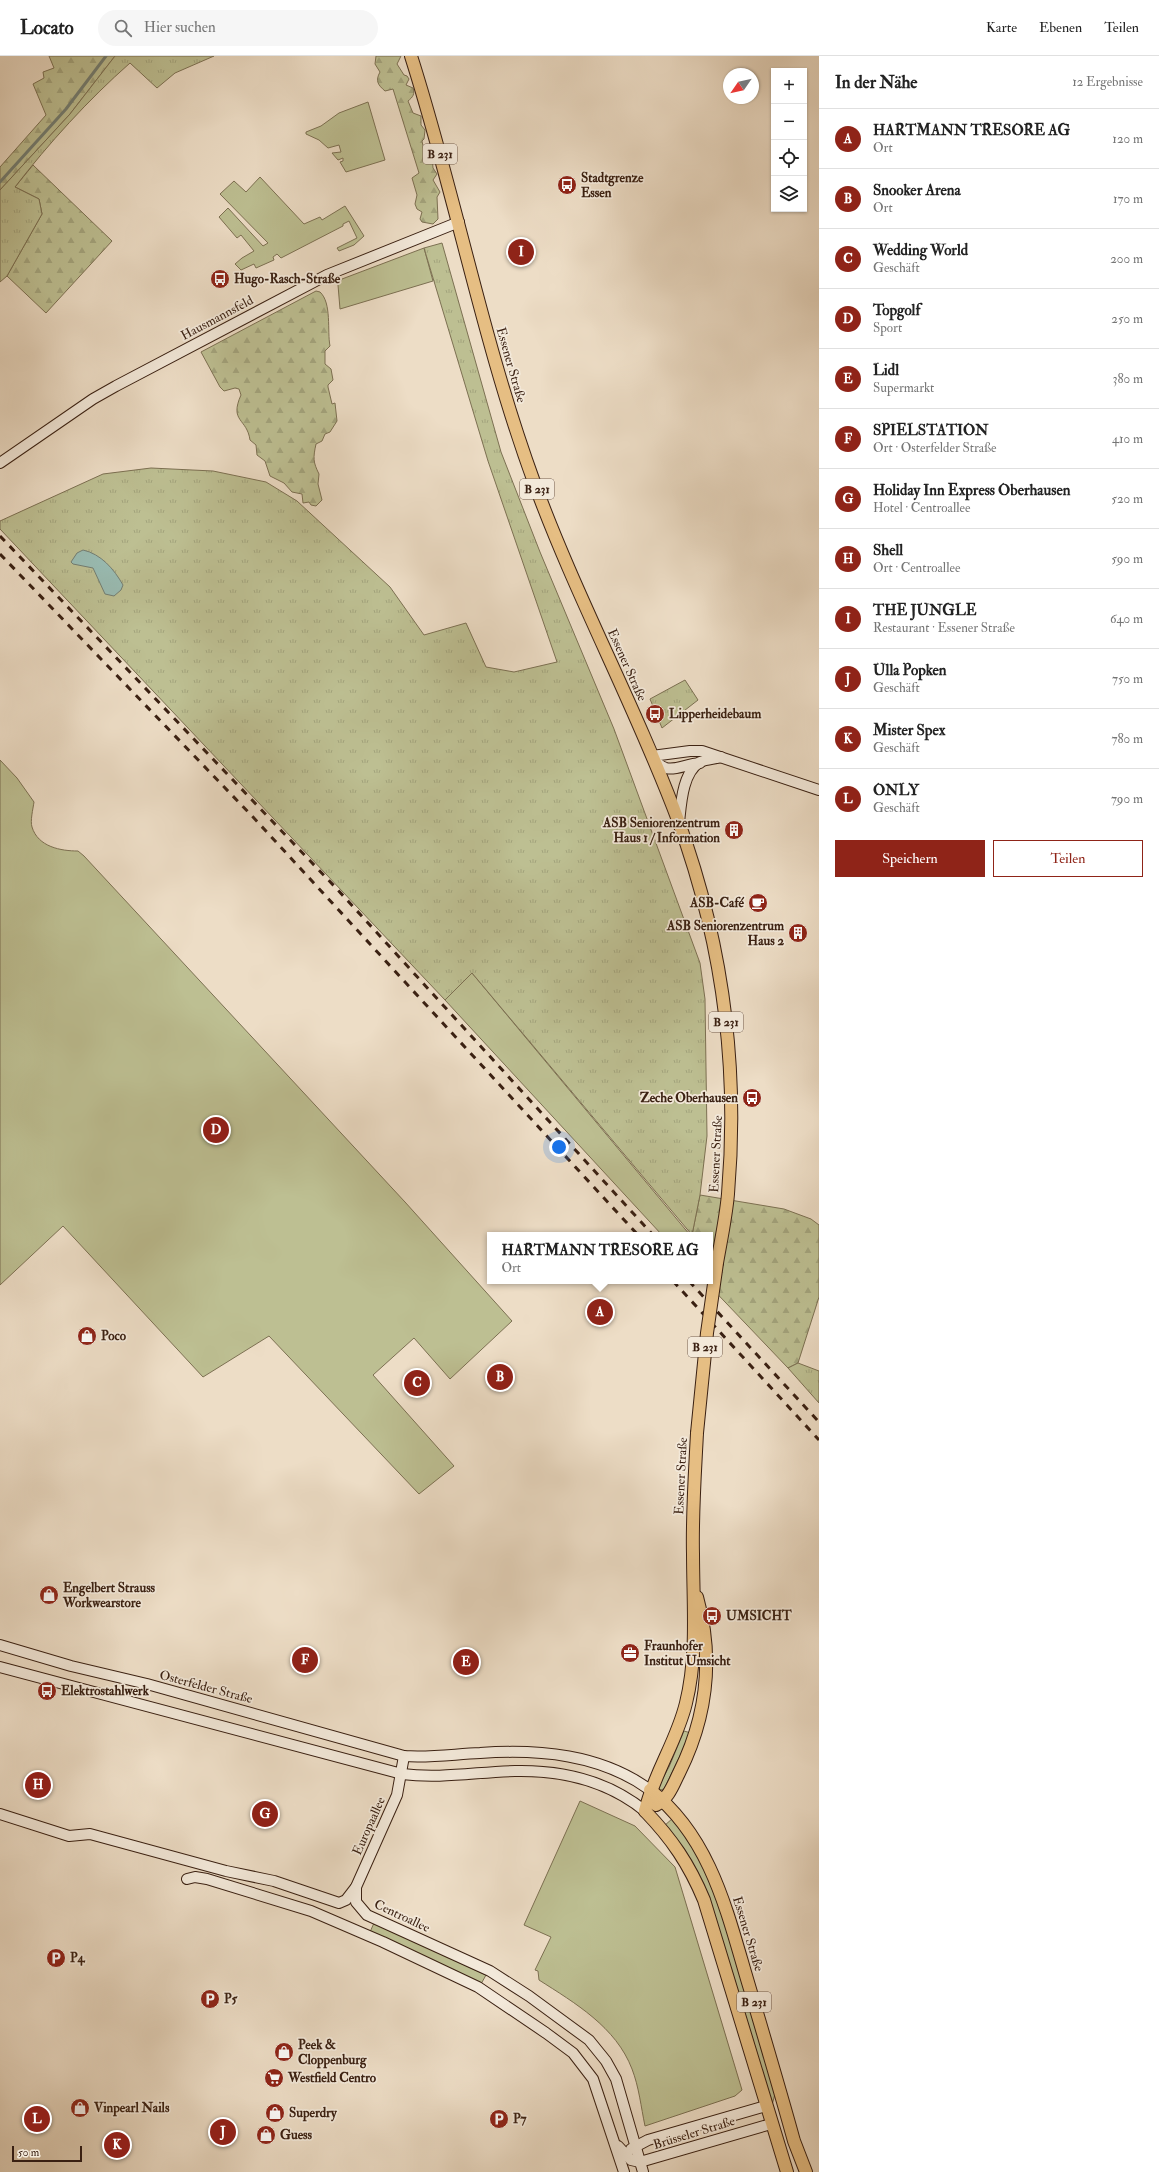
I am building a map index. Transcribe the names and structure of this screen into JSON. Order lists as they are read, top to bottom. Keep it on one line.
{"streets":{"main road":["B 231","Hausmannsfeld","Essener Straße","Osterfelder Straße","Europaallee","Centroallee","Brüsseler Straße"]},"crossings":[["B 231","Essener Straße"],["B 231","Brüsseler Straße"],["Hausmannsfeld","Essener Straße"],["Essener Straße","Osterfelder Straße"],["Europaallee","Centroallee"],["Centroallee","Brüsseler Straße"]],"places":{"bus stop":["Stadtgrenze Essen","Hugo-Rasch-Straße","Lipperheidebaum","Zeche Oberhausen","UMSICHT","Elektrostahlwerk"],"building":["ASB Seniorenzentrum Haus 1 / Information","ASB Seniorenzentrum Haus 2"],"cafe":["ASB-Café"],"shop":["Poco","Engelbert Strauss Workwearstore","Peek & Cloppenburg","Vinpearl Nails","Superdry","Guess"],"office":["Fraunhofer Institut Umsicht"],"parking":["P4","P5","P7"],"supermarket":["Westfield Centro"]},"scale_bar":"50 m","north":"bottom left","page":{"header":"Locato","search":"Hier suchen","nav":["Karte","Ebenen","Teilen"],"heading":["In der Nähe","12 Ergebnisse"],"map_buttons":["+","−"],"list":[{"mark":"A","name":"HARTMANN TRESORE AG","note":"Ort","value":"120 m"},{"mark":"B","name":"Snooker Arena","note":"Ort","value":"170 m"},{"mark":"C","name":"Wedding World","note":"Geschäft","value":"200 m"},{"mark":"D","name":"Topgolf","note":"Sport","value":"250 m"},{"mark":"E","name":"Lidl","note":"Supermarkt","value":"380 m"},{"mark":"F","name":"SPIELSTATION","note":"Ort · Osterfelder Straße","value":"410 m"},{"mark":"G","name":"Holiday Inn Express Oberhausen","note":"Hotel · Centroallee","value":"520 m"},{"mark":"H","name":"Shell","note":"Ort · Centroallee","value":"590 m"},{"mark":"I","name":"THE JUNGLE","note":"Restaurant · Essener Straße","value":"640 m"},{"mark":"J","name":"Ulla Popken","note":"Geschäft","value":"750 m"},{"mark":"K","name":"Mister Spex","note":"Geschäft","value":"780 m"},{"mark":"L","name":"ONLY","note":"Geschäft","value":"790 m"}],"pins":["I","D","A","B","C","F","E","H","G","L","J","K"],"buttons":["Speichern","Teilen"],"popup":["HARTMANN TRESORE AG","Ort"],"scale":"50 m"}}
